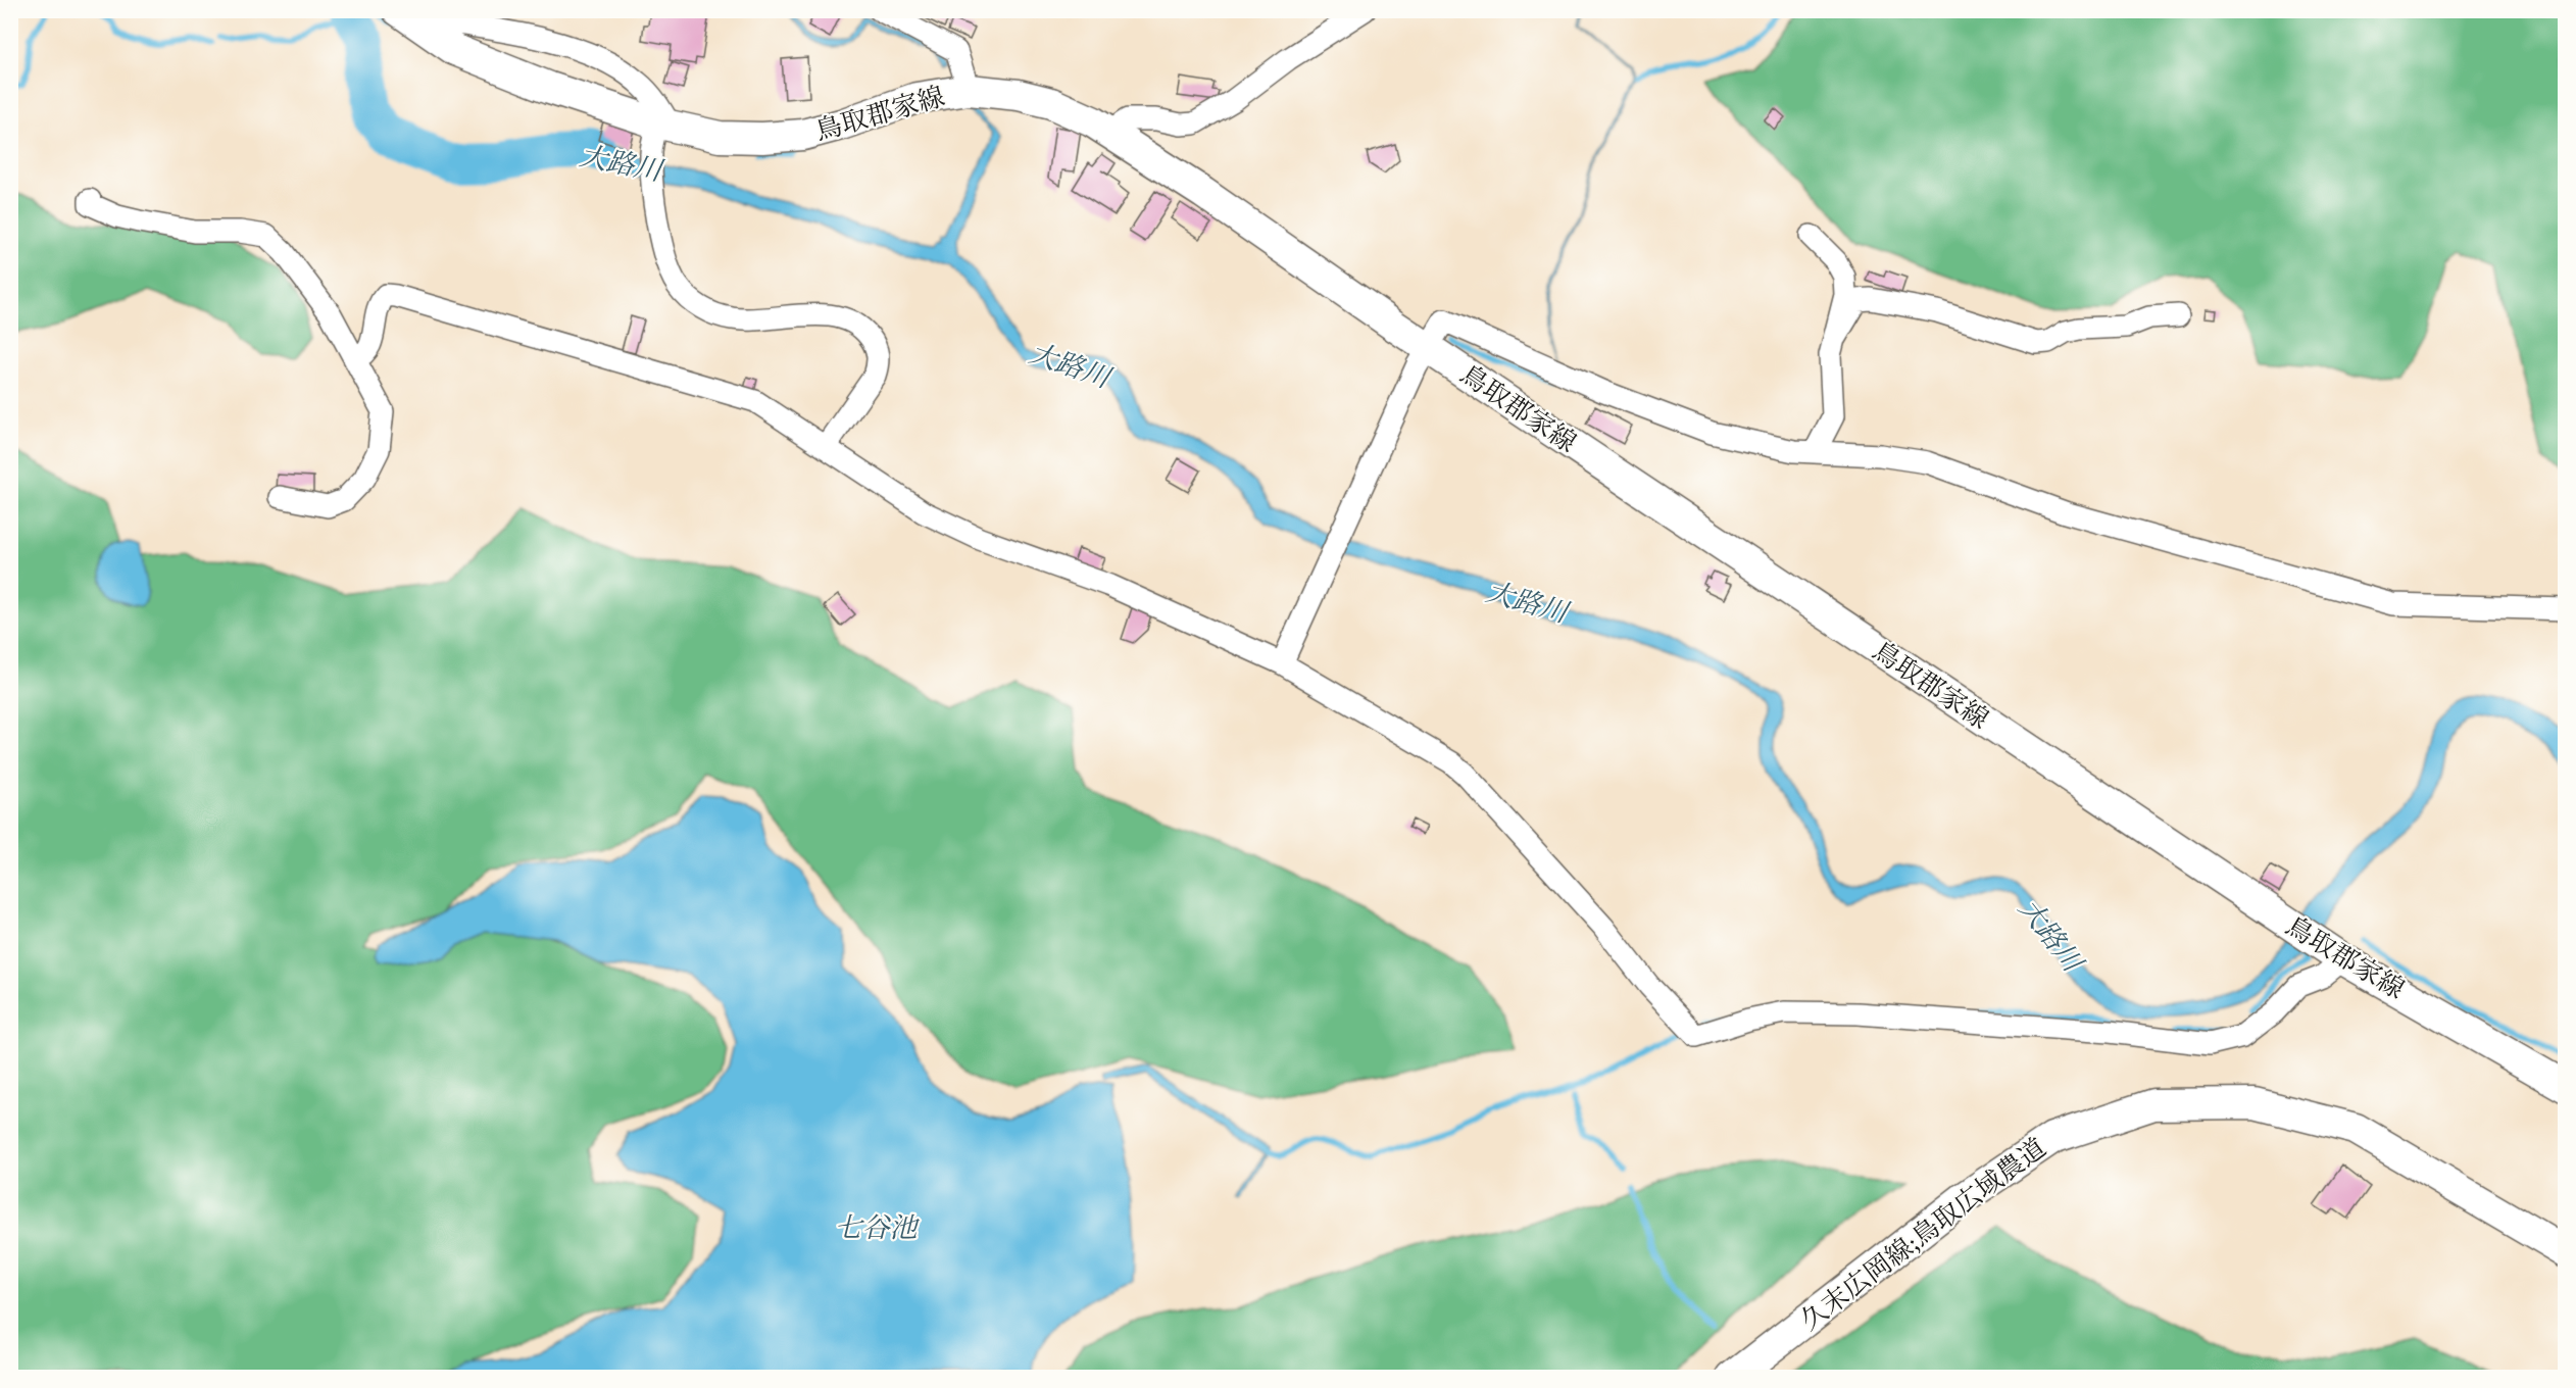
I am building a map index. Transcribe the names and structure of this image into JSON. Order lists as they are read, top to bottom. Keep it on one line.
{"streets":{"main road":["鳥取郡家線","久末広岡線;鳥取広域農道"]},"water":["大路川","七谷池"]}
